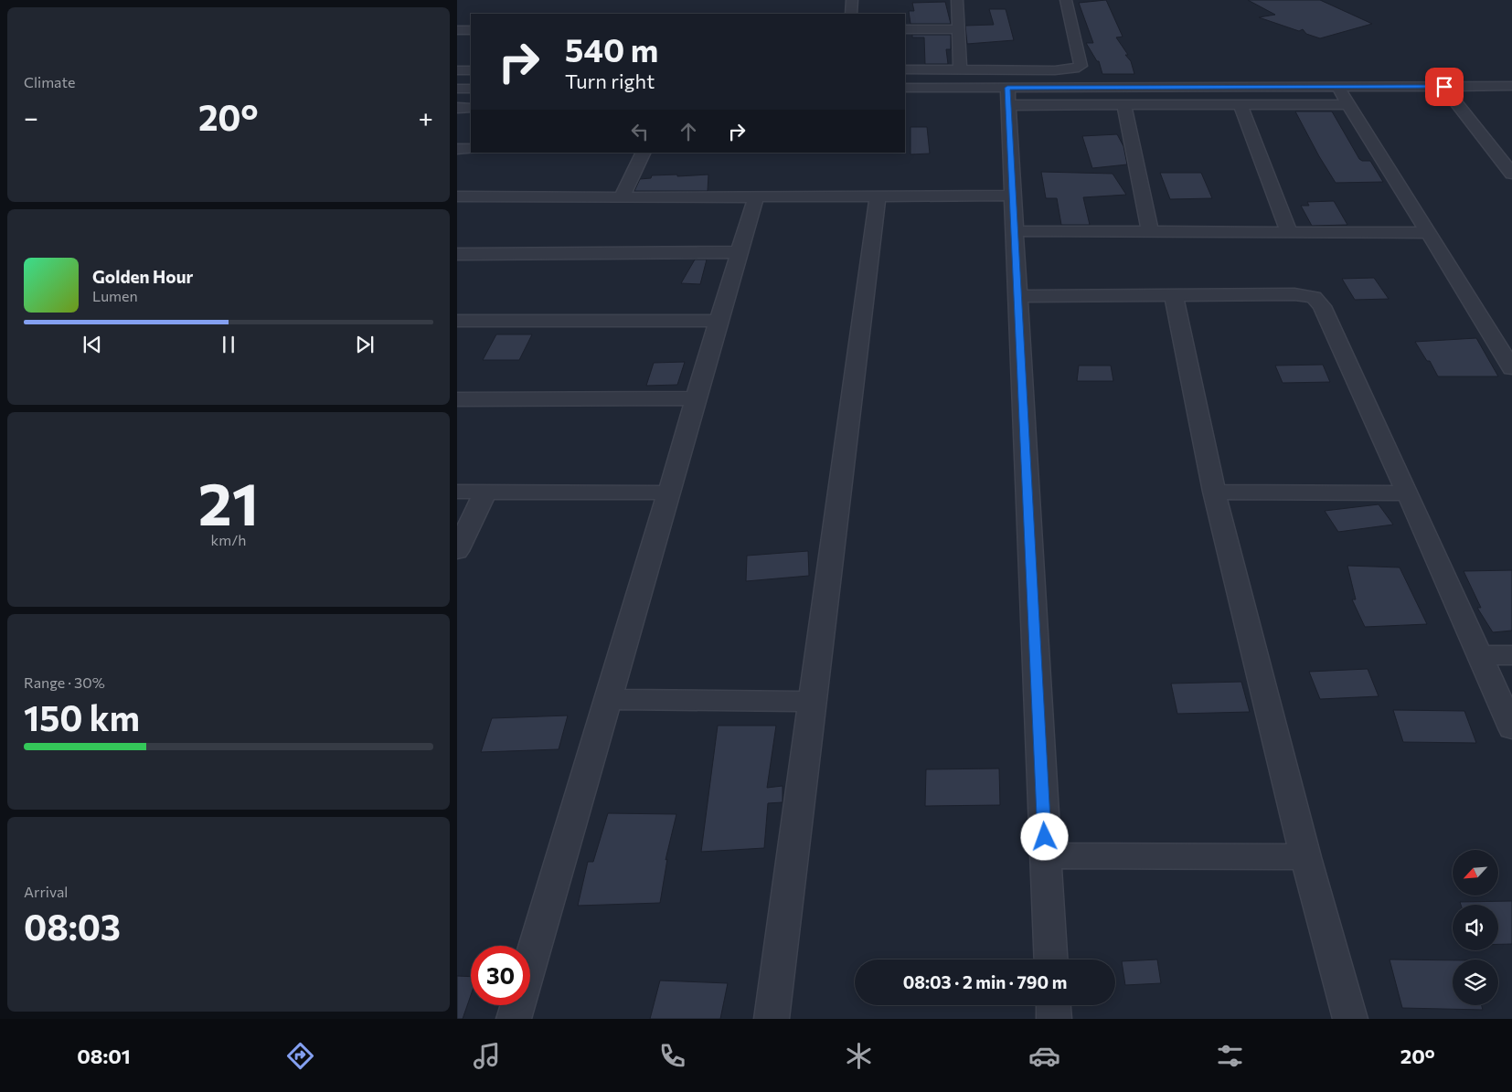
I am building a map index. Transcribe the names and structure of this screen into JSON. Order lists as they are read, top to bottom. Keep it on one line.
{"north":"bottom left","page":{"tile":["Climate",["21","km/h"],["Range · 30%","150 km"],["Arrival","08:03"]],"turn":["540 m","Turn right"],"heat":["−","20°","+"],"song":["Golden Hour","Lumen"],"limit":"30","trip":"08:03 · 2 min · 790 m","tabs":["08:01","20°"]}}
